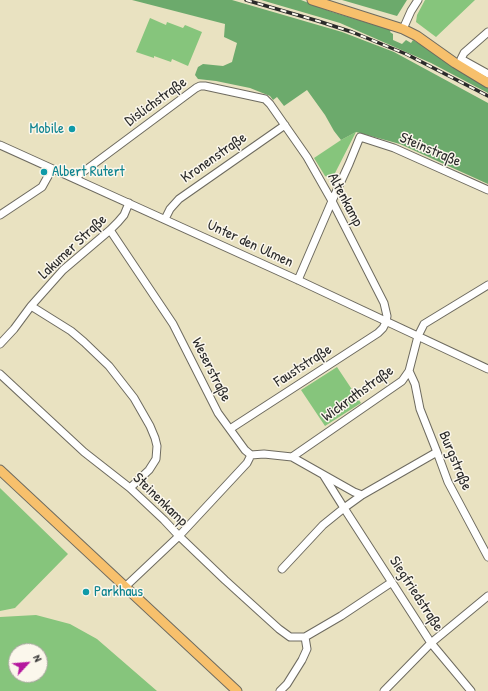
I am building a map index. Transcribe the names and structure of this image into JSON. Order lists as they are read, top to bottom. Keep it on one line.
{"streets":{"street":["Dislichstraße","Steinstraße","Kronenstraße","Altenkamp","Unter den Ulmen","Lakumer Straße","Fauststraße","Weserstraße","Wickrathstraße","Burgstraße","Steinenkamp","Siegfriedstraße"]},"crossings":[["Dislichstraße","Altenkamp"],["Dislichstraße","Unter den Ulmen"],["Steinstraße","Altenkamp"],["Kronenstraße","Altenkamp"],["Kronenstraße","Unter den Ulmen"],["Altenkamp","Unter den Ulmen"],["Altenkamp","Fauststraße"],["Unter den Ulmen","Lakumer Straße"],["Unter den Ulmen","Fauststraße"],["Unter den Ulmen","Wickrathstraße"],["Lakumer Straße","Weserstraße"],["Fauststraße","Weserstraße"],["Wickrathstraße","Burgstraße"]],"places":["Mobile","Albert Rutert","Parkhaus"],"north":"top right"}
